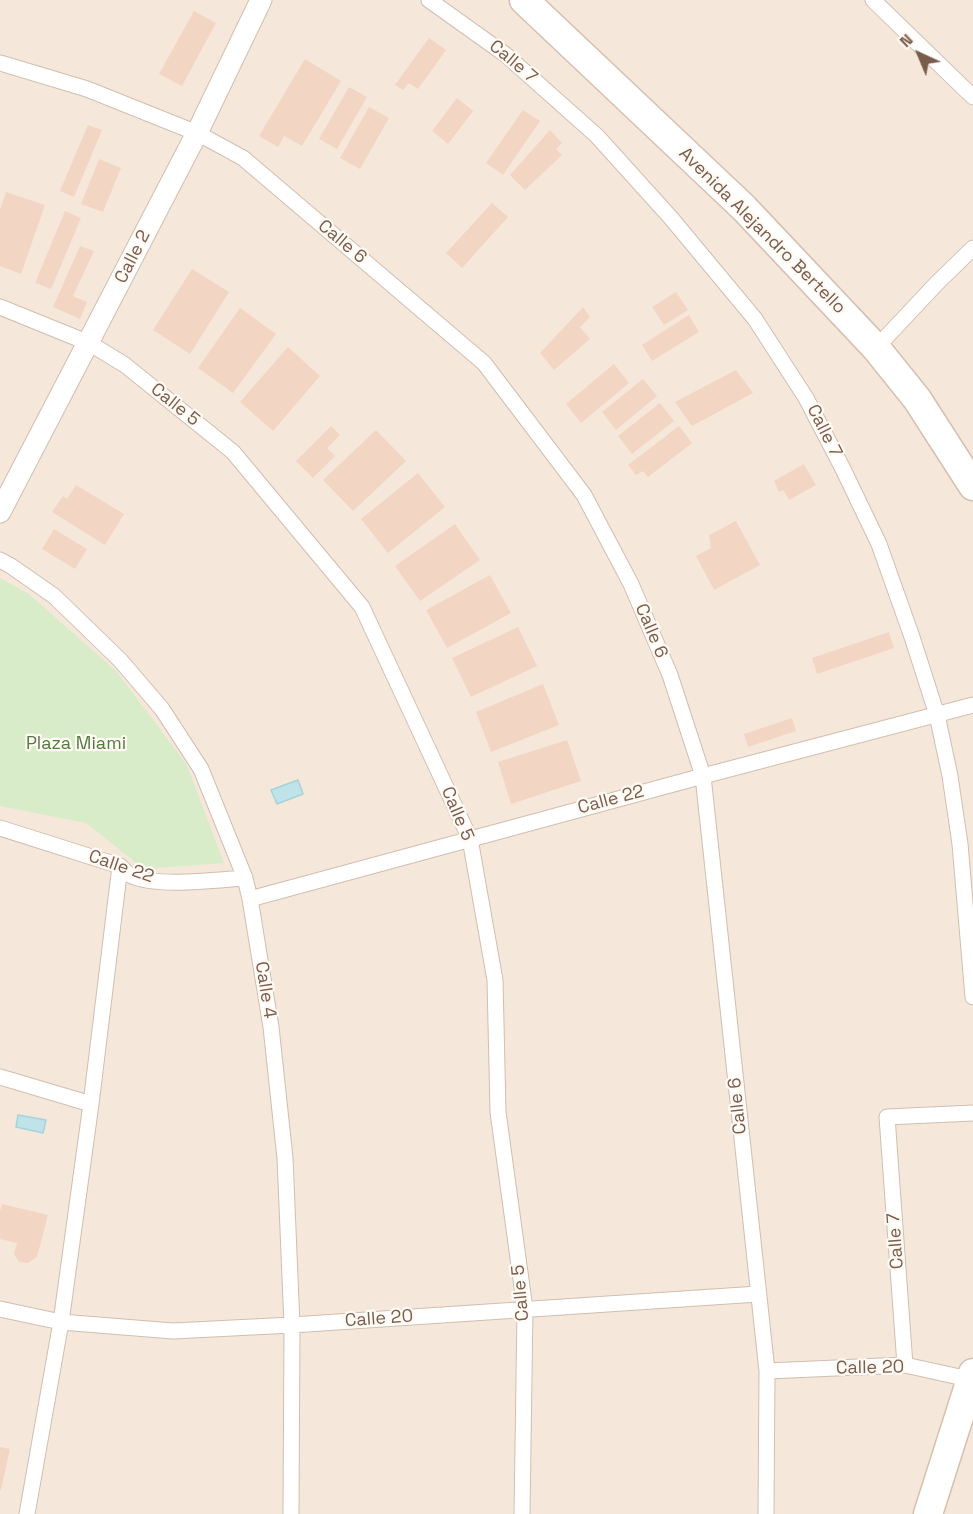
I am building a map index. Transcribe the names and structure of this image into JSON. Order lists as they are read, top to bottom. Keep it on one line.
{"streets":{"main road":["Avenida Alejandro Bertello"],"street":["Calle 7","Calle 6","Calle 2","Calle 5","Calle 22","Calle 4","Calle 20"]},"crossings":[["Calle 7","Calle 22"],["Calle 7","Calle 20"],["Calle 6","Calle 2"],["Calle 6","Calle 22"],["Calle 6","Calle 20"],["Calle 2","Calle 5"],["Calle 5","Calle 22"],["Calle 5","Calle 20"],["Calle 22","Calle 4"],["Calle 4","Calle 20"]],"parks":["Plaza Miami"],"north":"top left"}
